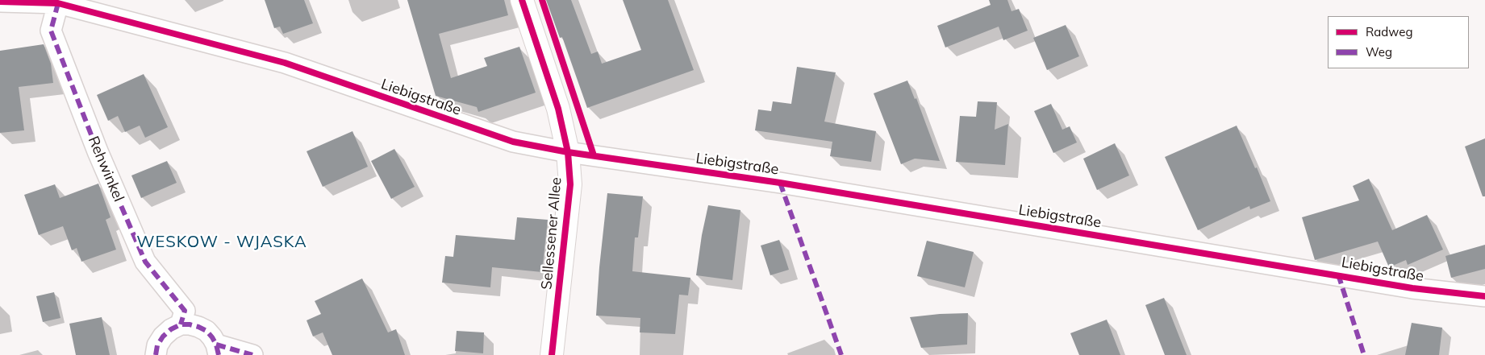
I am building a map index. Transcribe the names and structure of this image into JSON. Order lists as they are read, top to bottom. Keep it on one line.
{"streets":{"main road":["Sellessener Allee"],"street":["Liebigstraße","Rehwinkel"]},"crossings":[["Liebigstraße","Rehwinkel"],["Liebigstraße","Sellessener Allee"]],"districts":["WESKOW - WJASKA"],"legend":["Radweg","Weg"]}
